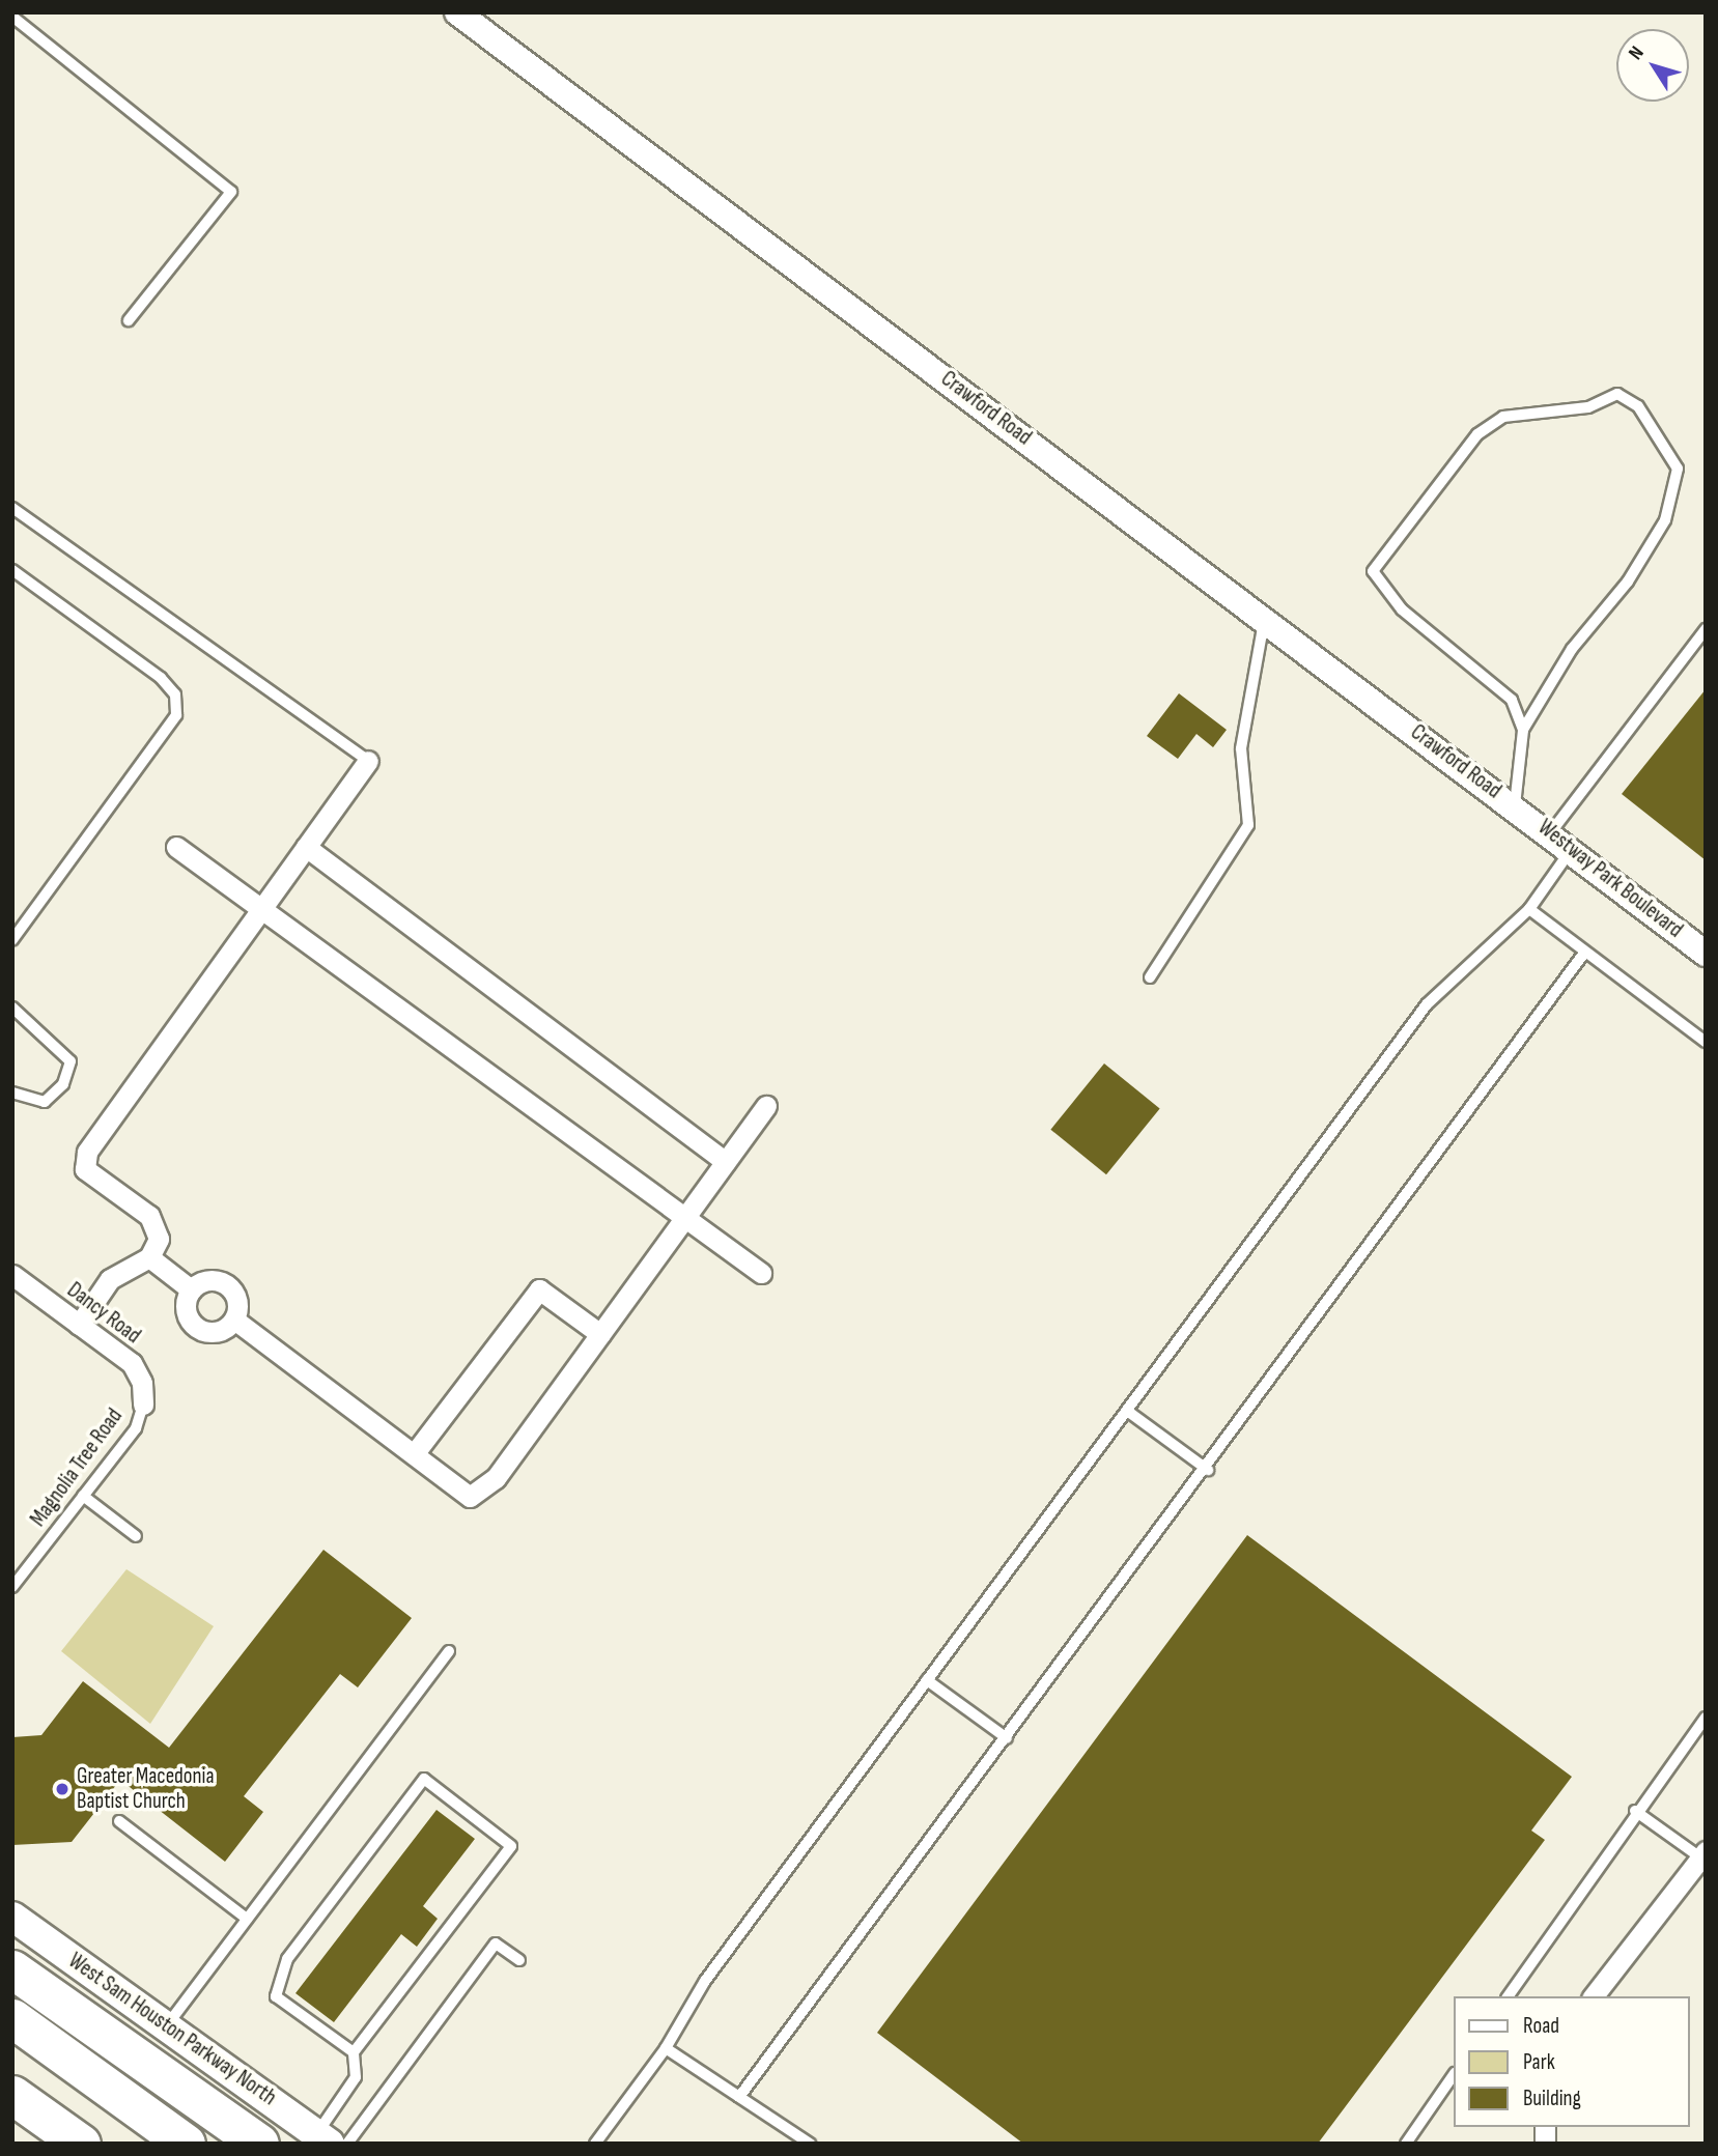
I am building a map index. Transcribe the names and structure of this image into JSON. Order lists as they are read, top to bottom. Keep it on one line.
{"streets":{"main road":["West Sam Houston Parkway North"],"street":["Crawford Road","Westway Park Boulevard","Dancy Road"],"lane":["Magnolia Tree Road"]},"crossings":[["Crawford Road","Westway Park Boulevard"],["Dancy Road","Magnolia Tree Road"]],"places":["Greater Macedonia Baptist Church"],"legend":["Road","Park","Building"],"north":"top left"}
